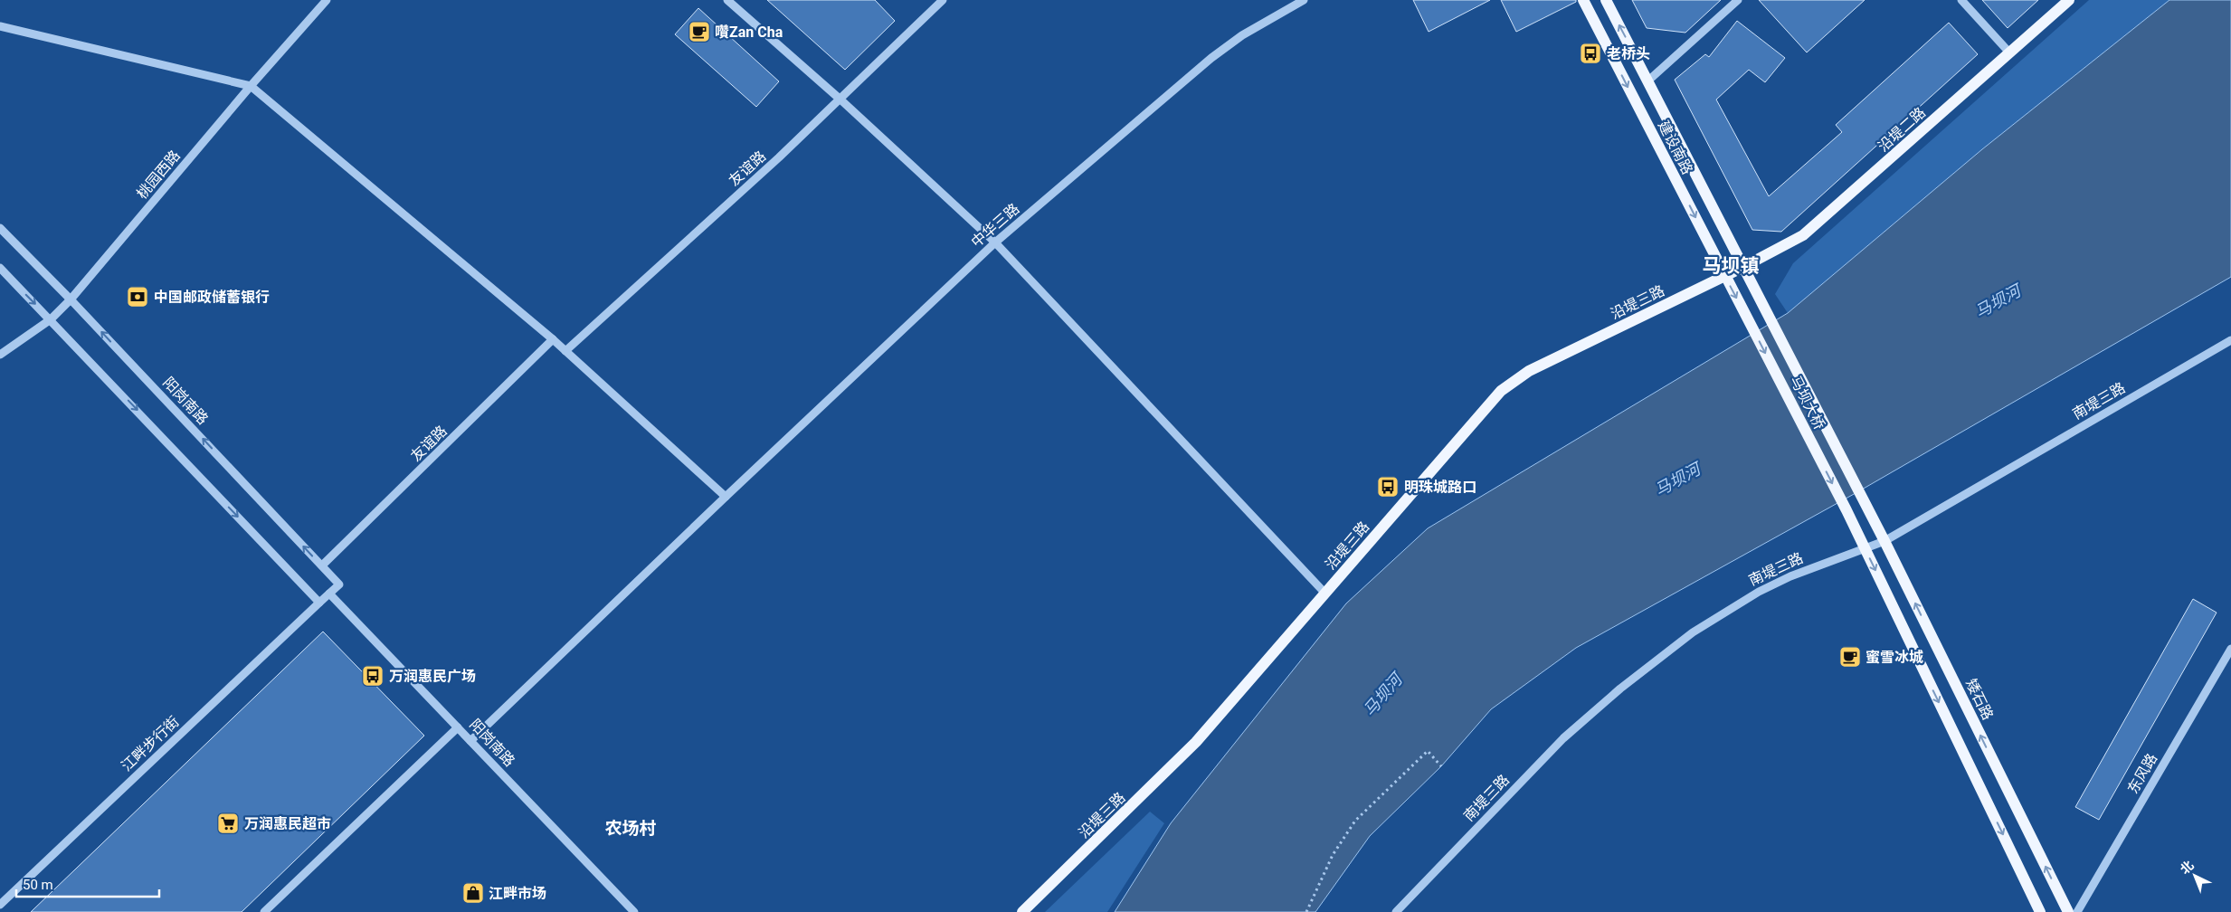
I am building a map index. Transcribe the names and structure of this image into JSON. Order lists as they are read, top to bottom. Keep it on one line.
{"streets":{"main road":["沿堤二路","建设南路","沿堤三路","马坝大桥","矮石路"],"street":["友谊路","桃园西路","中华三路","阳岗南路","南堤三路","江畔步行街","东风路"]},"crossings":[["沿堤二路","建设南路"],["沿堤二路","沿堤三路"],["建设南路","沿堤三路"],["建设南路","马坝大桥"],["友谊路","阳岗南路"],["桃园西路","阳岗南路"],["中华三路","阳岗南路"],["南堤三路","马坝大桥"],["南堤三路","矮石路"],["马坝大桥","矮石路"]],"districts":["马坝镇","农场村"],"water":["马坝河"],"places":{"cafe":["囋Zan Cha","蜜雪冰城"],"bus stop":["老桥头","明珠城路口","万润惠民广场"],"bank":["中国邮政储蓄银行"],"supermarket":["万润惠民超市"],"shop":["江畔市场"]},"scale_bar":"50 m","north":"top left"}
